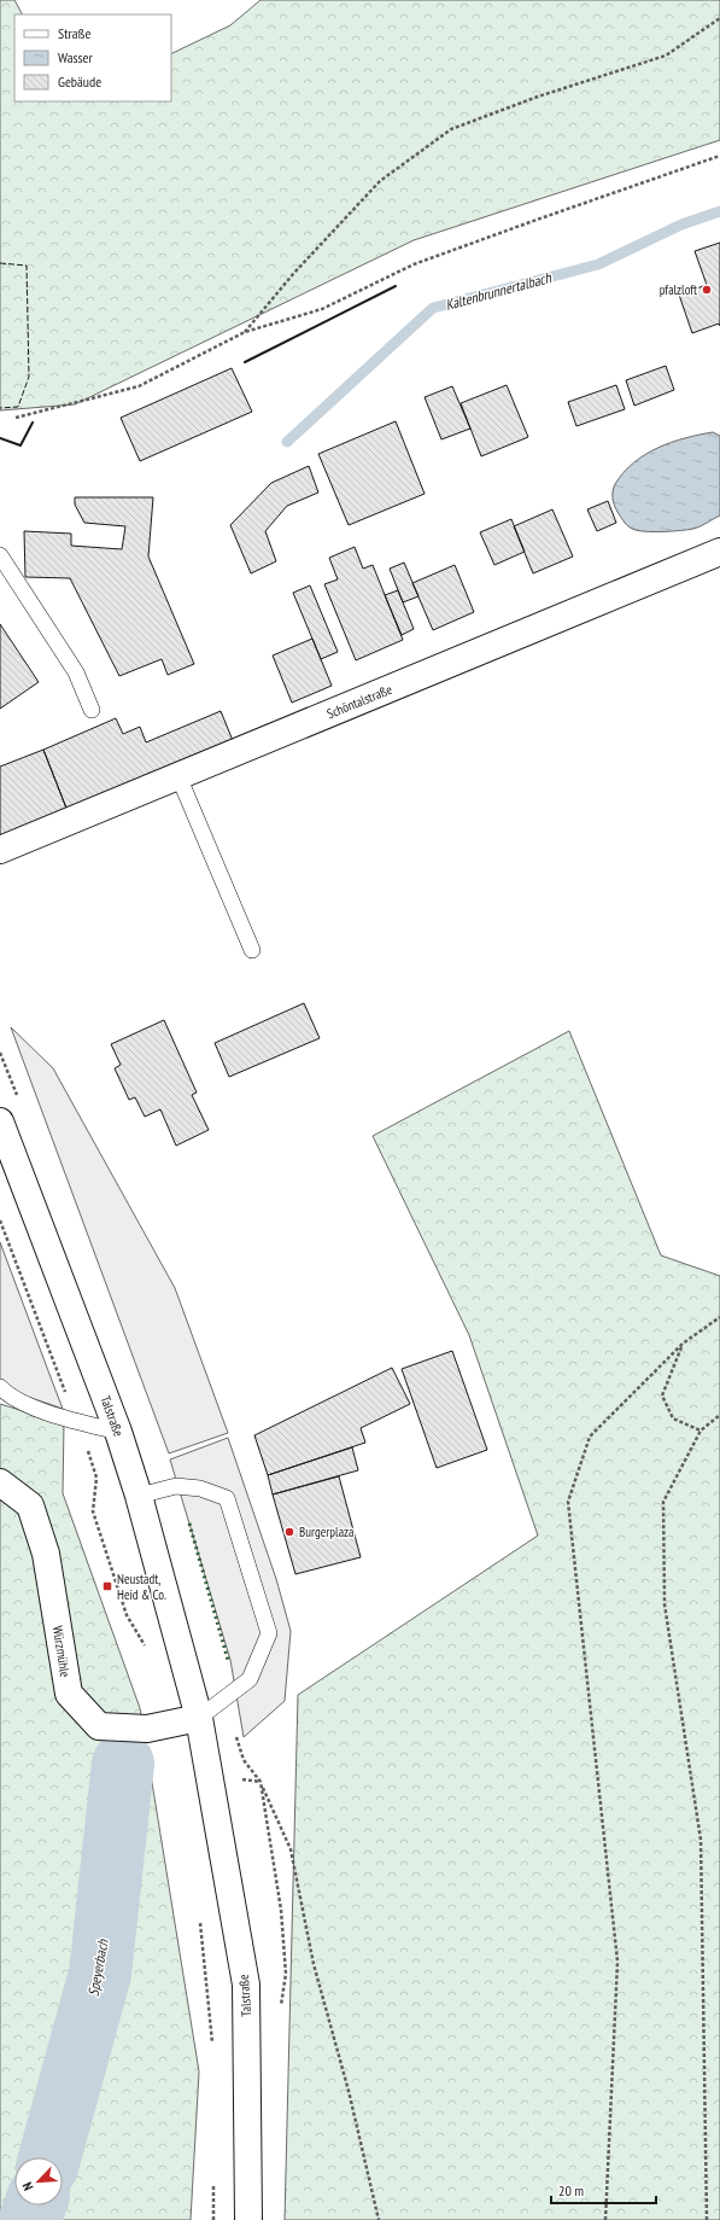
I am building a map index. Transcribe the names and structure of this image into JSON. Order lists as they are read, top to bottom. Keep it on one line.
{"streets":{"street":["Schöntalstraße","Talstraße","Würzmühle"]},"crossings":[["Talstraße","Würzmühle"]],"water":["Kaltenbrunnertalbach","Speyerbach"],"places":{"other":["pfalzloft","Burgerplaza"],"transit":["Neustadt, Heid & Co."]},"legend":["Straße","Wasser","Gebäude"],"scale_bar":"20 m","north":"bottom left"}
